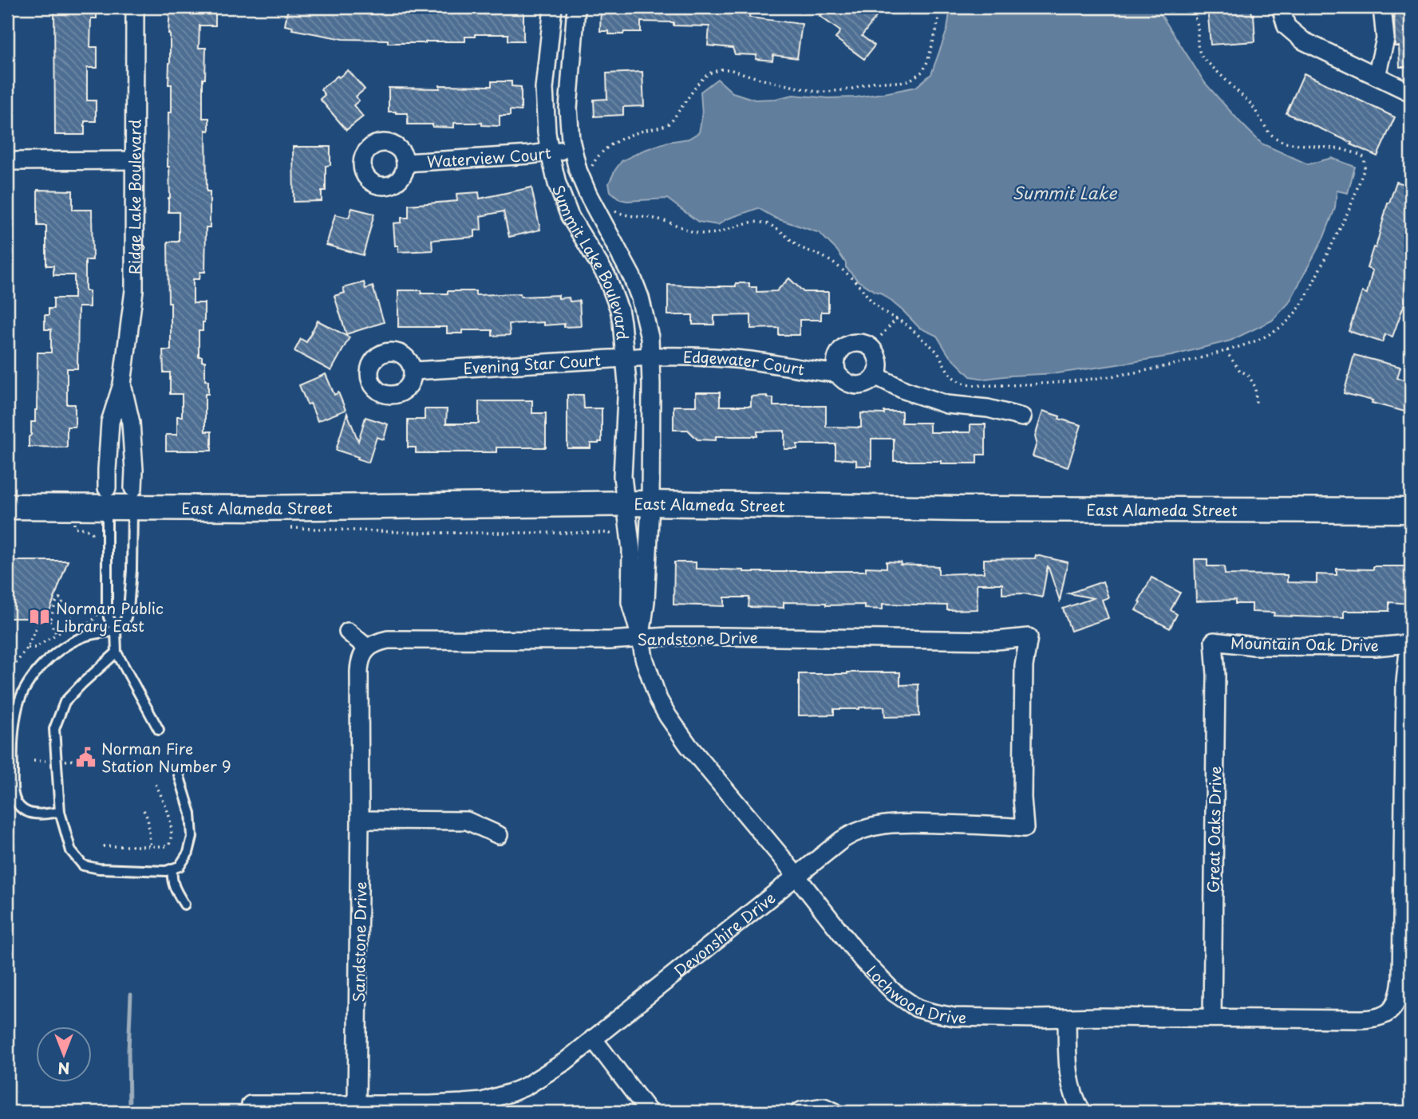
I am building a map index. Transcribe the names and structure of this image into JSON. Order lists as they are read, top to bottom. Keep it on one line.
{"streets":{"street":["Waterview Court","Ridge Lake Boulevard","Summit Lake Boulevard","Edgewater Court","Evening Star Court","East Alameda Street","Sandstone Drive","Mountain Oak Drive","Great Oaks Drive","Devonshire Drive","Lochwood Drive"]},"crossings":[["Waterview Court","Summit Lake Boulevard"],["Ridge Lake Boulevard","East Alameda Street"],["Summit Lake Boulevard","Edgewater Court"],["Summit Lake Boulevard","Evening Star Court"],["Summit Lake Boulevard","East Alameda Street"],["Summit Lake Boulevard","Lochwood Drive"],["Edgewater Court","Evening Star Court"],["East Alameda Street","Lochwood Drive"],["Sandstone Drive","Devonshire Drive"],["Sandstone Drive","Lochwood Drive"],["Mountain Oak Drive","Great Oaks Drive"],["Mountain Oak Drive","Lochwood Drive"],["Great Oaks Drive","Lochwood Drive"],["Devonshire Drive","Lochwood Drive"]],"water":["Summit Lake"],"places":{"library":["Norman Public Library East"],"public building":["Norman Fire Station Number 9"]},"north":"bottom"}
